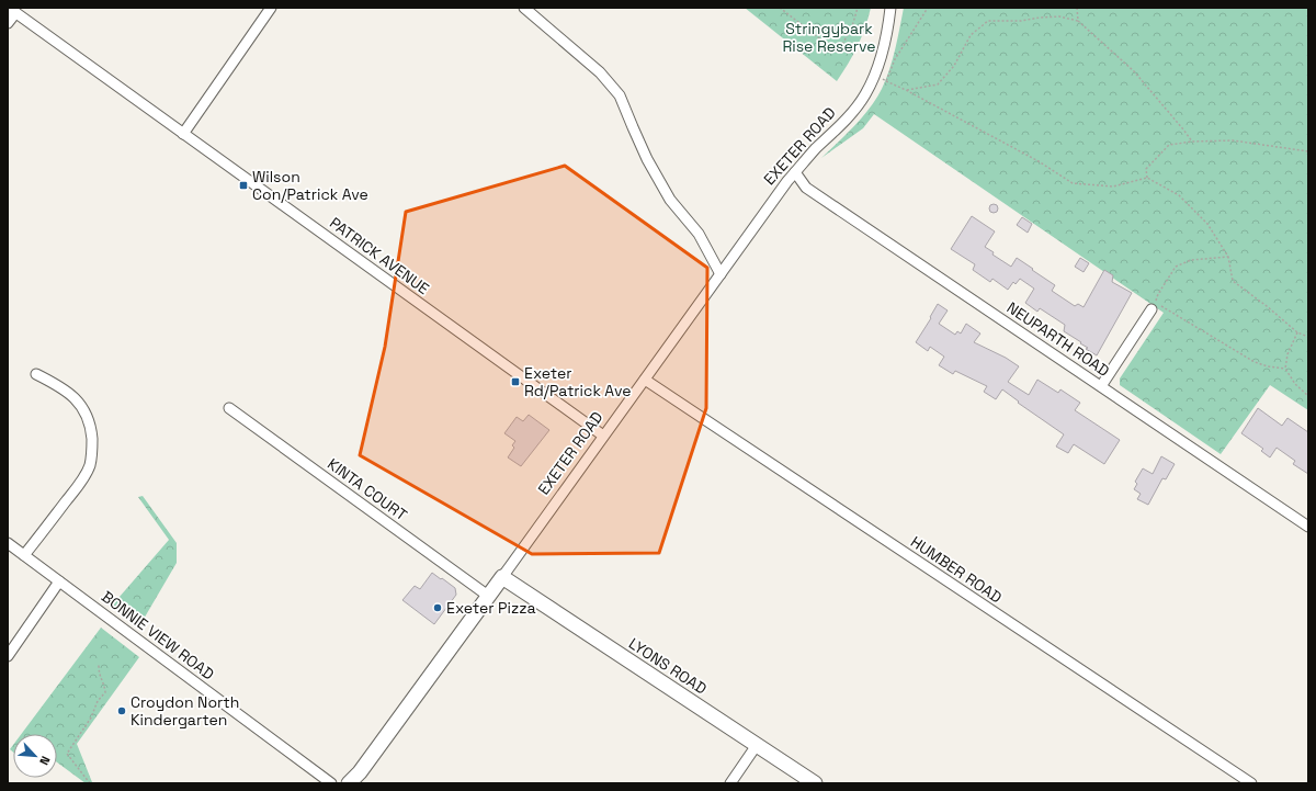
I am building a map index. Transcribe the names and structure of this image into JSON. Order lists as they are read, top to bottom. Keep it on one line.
{"streets":{"main road":["EXETER ROAD","LYONS ROAD"],"street":["PATRICK AVENUE","NEUPARTH ROAD","KINTA COURT","HUMBER ROAD","BONNIE VIEW ROAD"]},"crossings":[["EXETER ROAD","PATRICK AVENUE"],["EXETER ROAD","NEUPARTH ROAD"],["EXETER ROAD","KINTA COURT"],["EXETER ROAD","HUMBER ROAD"],["EXETER ROAD","LYONS ROAD"]],"parks":["Stringybark Rise Reserve"],"places":{"transit":["Wilson Con/Patrick Ave","Exeter Rd/Patrick Ave"],"other":["Exeter Pizza","Croydon North Kindergarten"]},"north":"bottom right"}
